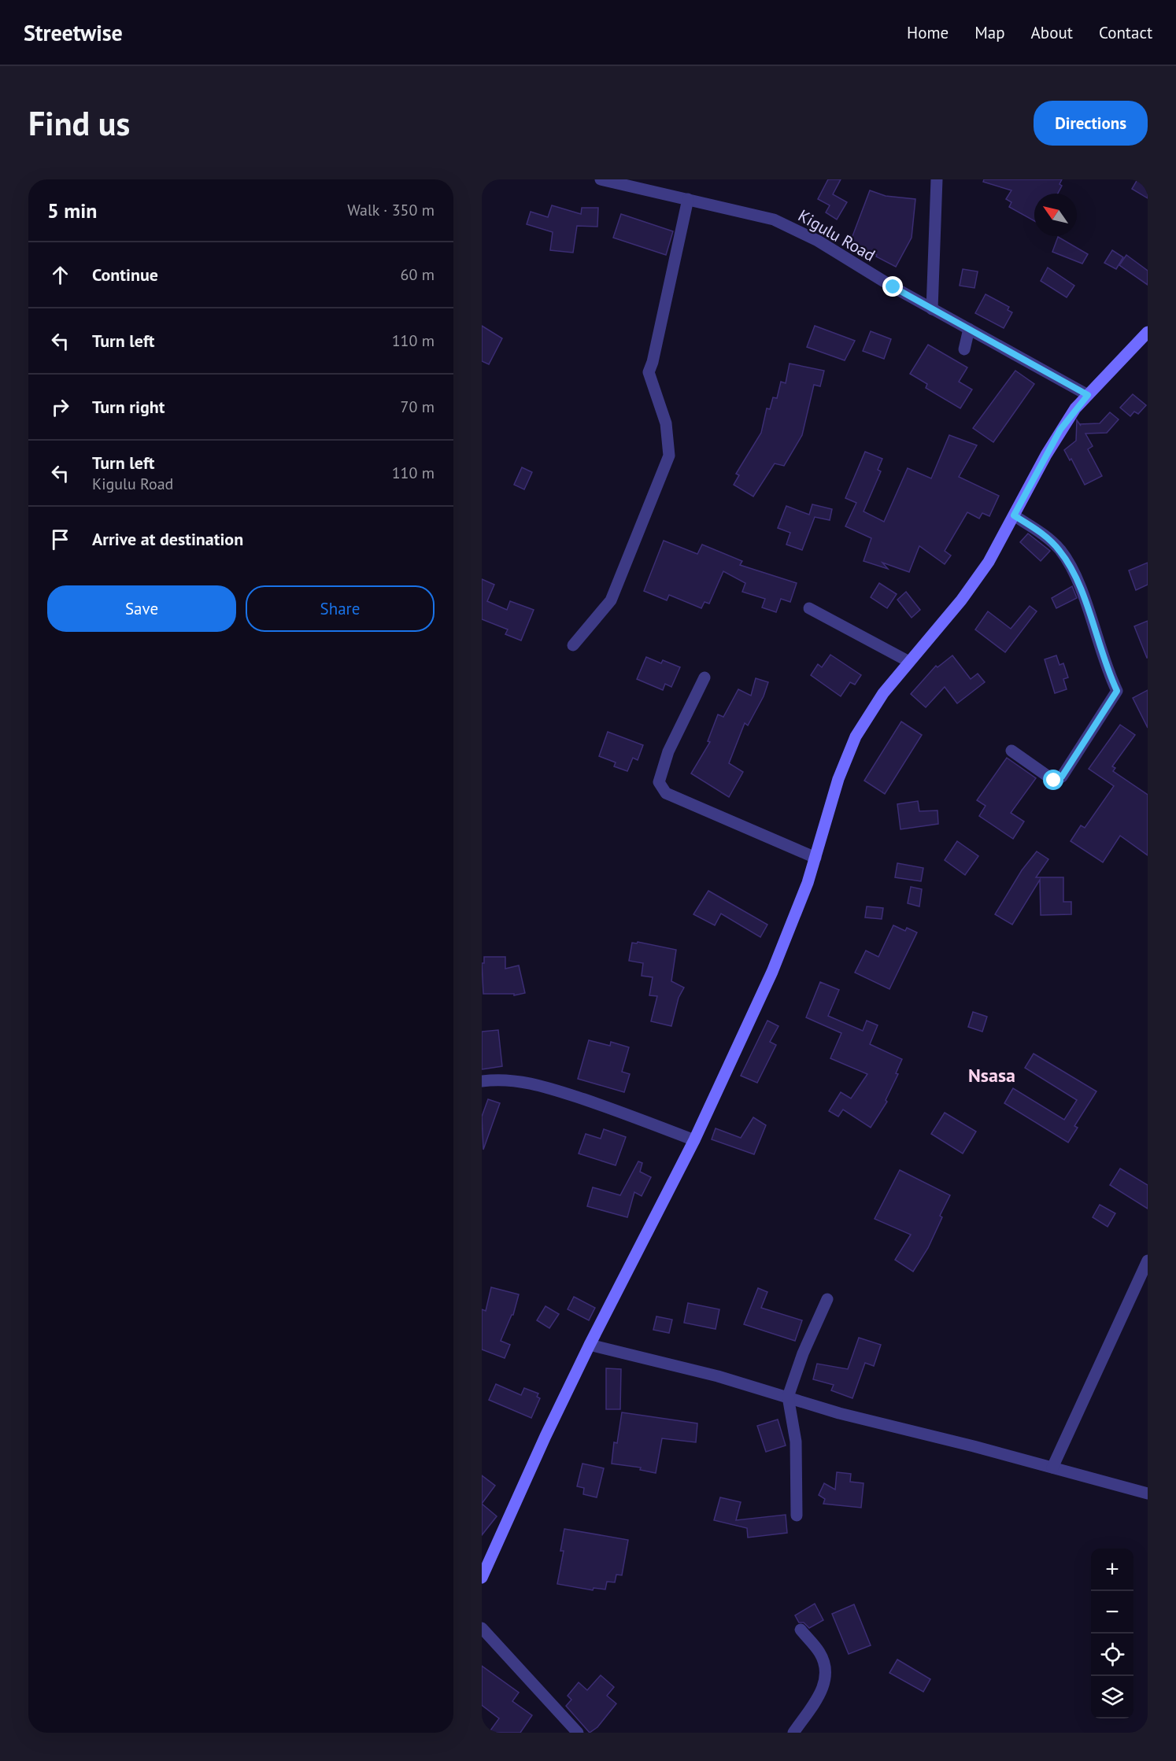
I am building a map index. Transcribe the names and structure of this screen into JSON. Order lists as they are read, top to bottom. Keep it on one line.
{"streets":{"street":["Kigulu Road"]},"districts":["Nsasa"],"north":"top left","page":{"header":"Streetwise","nav":["Home","Map","About","Contact"],"buttons":["Directions",["Save","Share"]],"title":"Find us","heading":["5 min","Walk · 350 m"],"list":[["Continue","60 m"],["Turn left","110 m"],["Turn right","70 m"],["Turn left","Kigulu Road","110 m"],"Arrive at destination"],"map_buttons":["+","−"]}}
